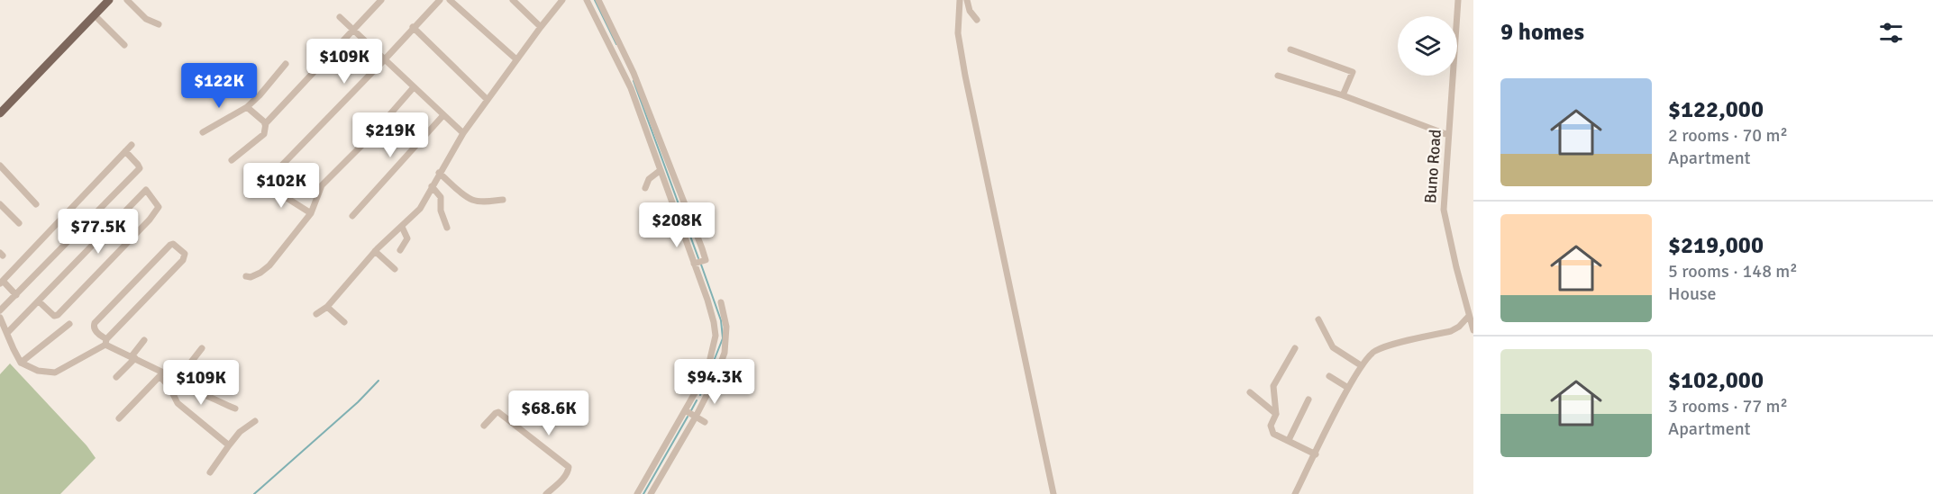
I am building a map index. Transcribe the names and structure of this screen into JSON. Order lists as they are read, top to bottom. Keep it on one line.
{"streets":{"street":["Buno Road"]},"page":{"heading":"9 homes","price":["$109K","$122K","$219K","$102K","$208K","$77.5K","$94.3K","$109K","$68.6K"],"list":[{"name":"$122,000","note":"2 rooms · 70 m² · Apartment"},{"name":"$219,000","note":"5 rooms · 148 m² · House"},{"name":"$102,000","note":"3 rooms · 77 m² · Apartment"}]}}
